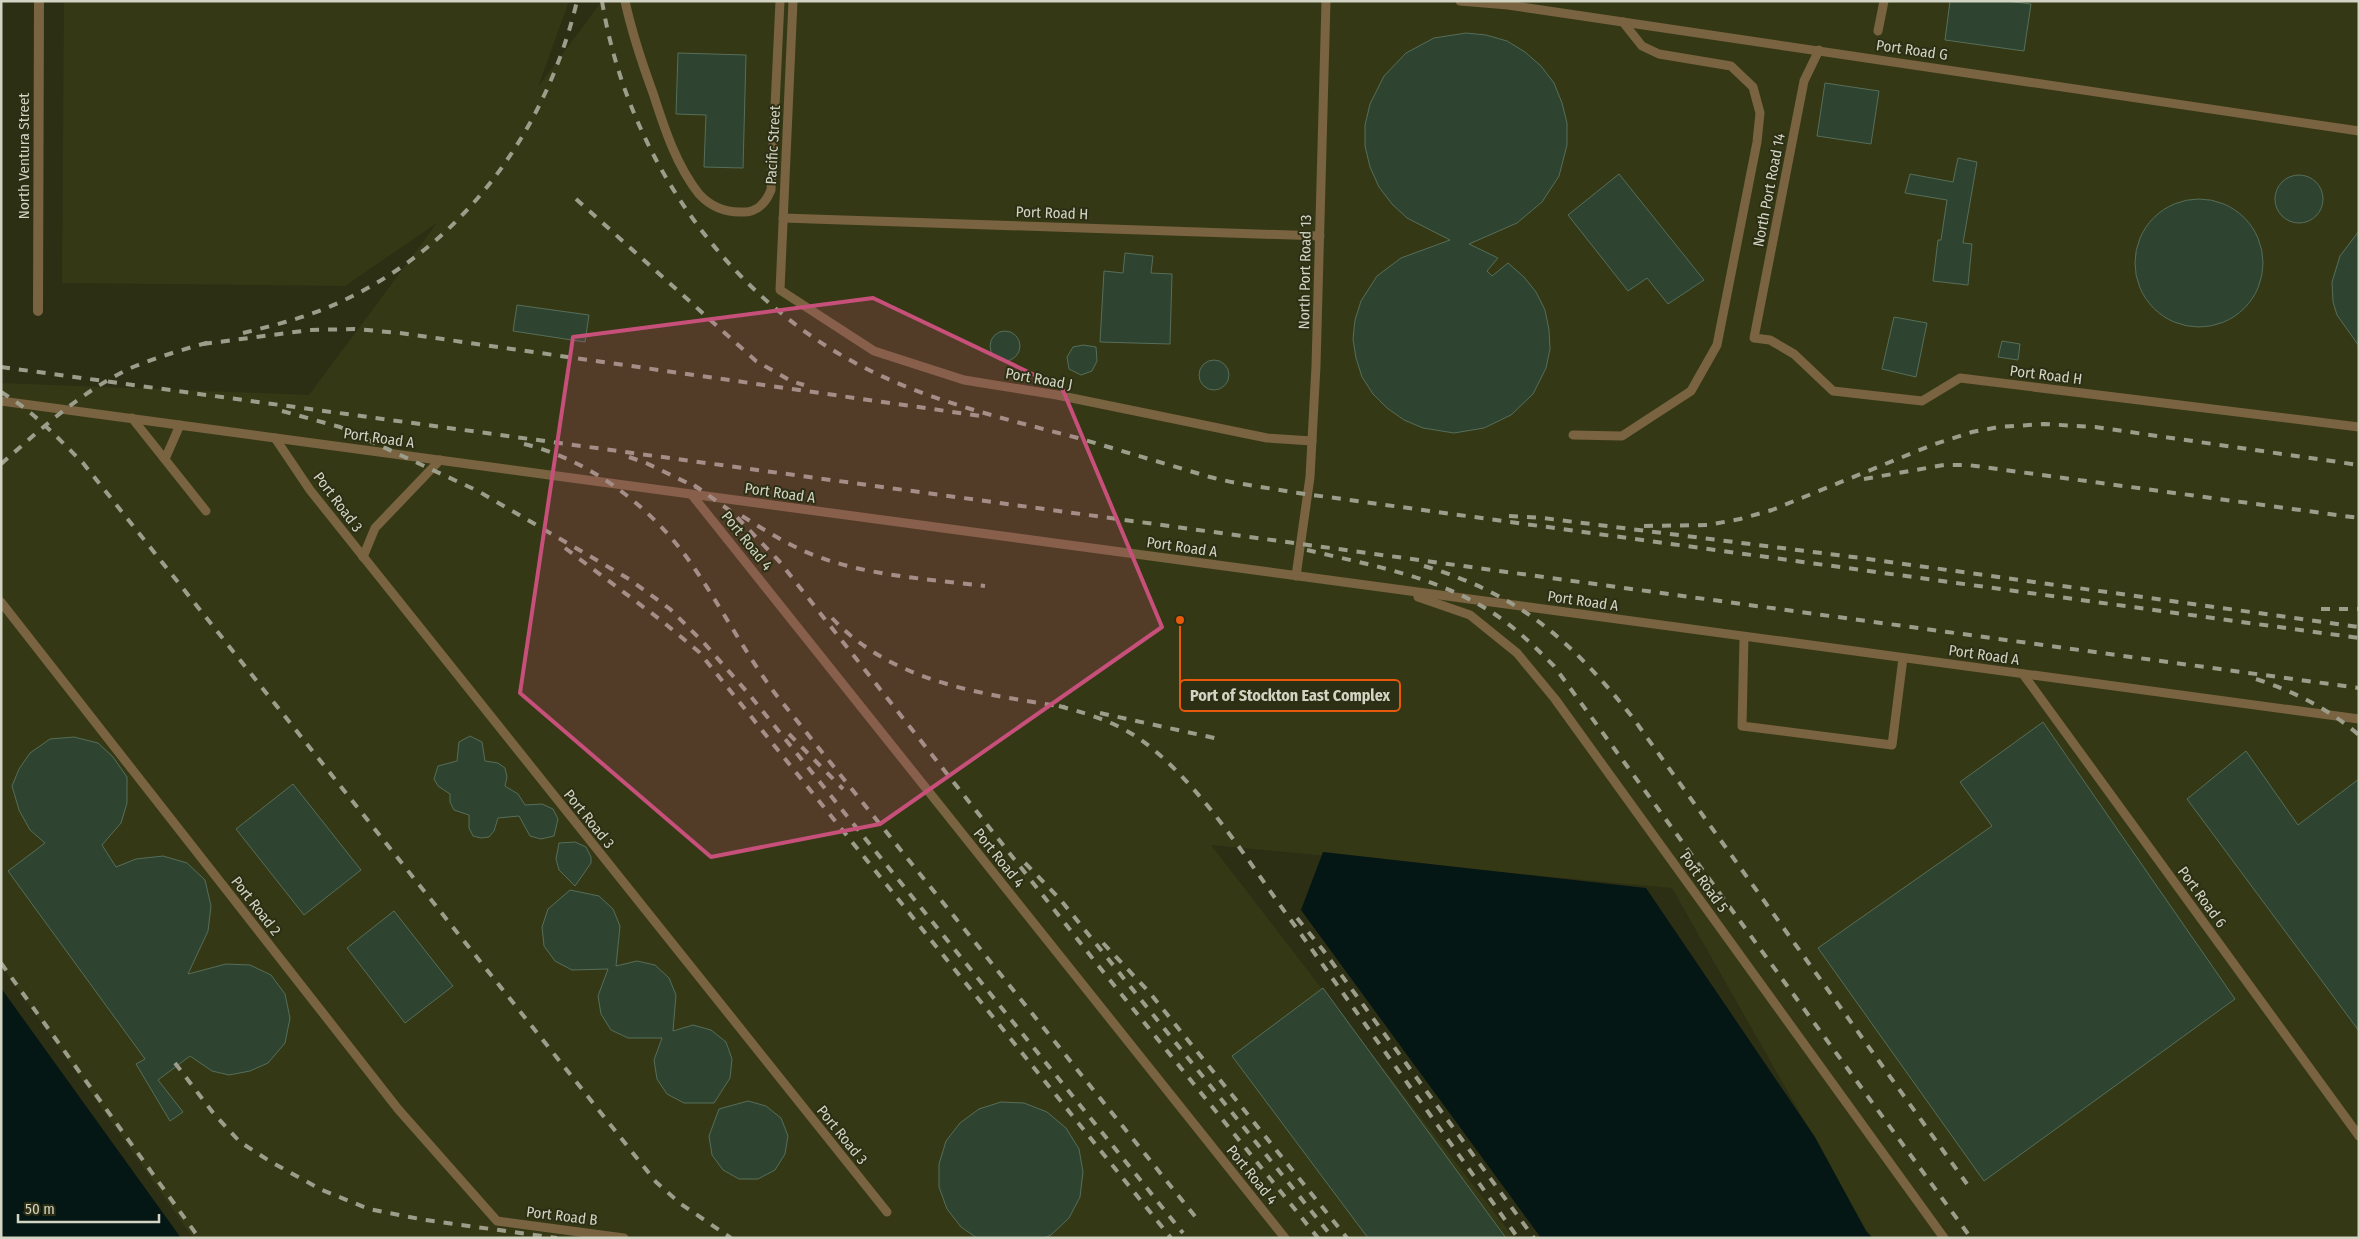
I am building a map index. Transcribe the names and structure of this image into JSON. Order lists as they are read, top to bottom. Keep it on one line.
{"streets":{"street":["North Ventura Street"],"lane":["Port Road G","Pacific Street","North Port Road 14","Port Road H","North Port Road 13","Port Road J","Port Road A","Port Road 3","Port Road 4","Port Road 5","Port Road 6","Port Road 2","Port Road B"]},"crossings":[["Port Road G","North Port Road 14"],["Pacific Street","Port Road H"],["Pacific Street","Port Road J"],["North Port Road 14","Port Road H"],["Port Road H","North Port Road 13"],["North Port Road 13","Port Road J"],["North Port Road 13","Port Road A"],["Port Road A","Port Road 3"],["Port Road A","Port Road 4"],["Port Road A","Port Road 5"],["Port Road A","Port Road 6"],["Port Road 2","Port Road B"]],"places":["Port of Stockton East Complex"],"scale_bar":"50 m"}
